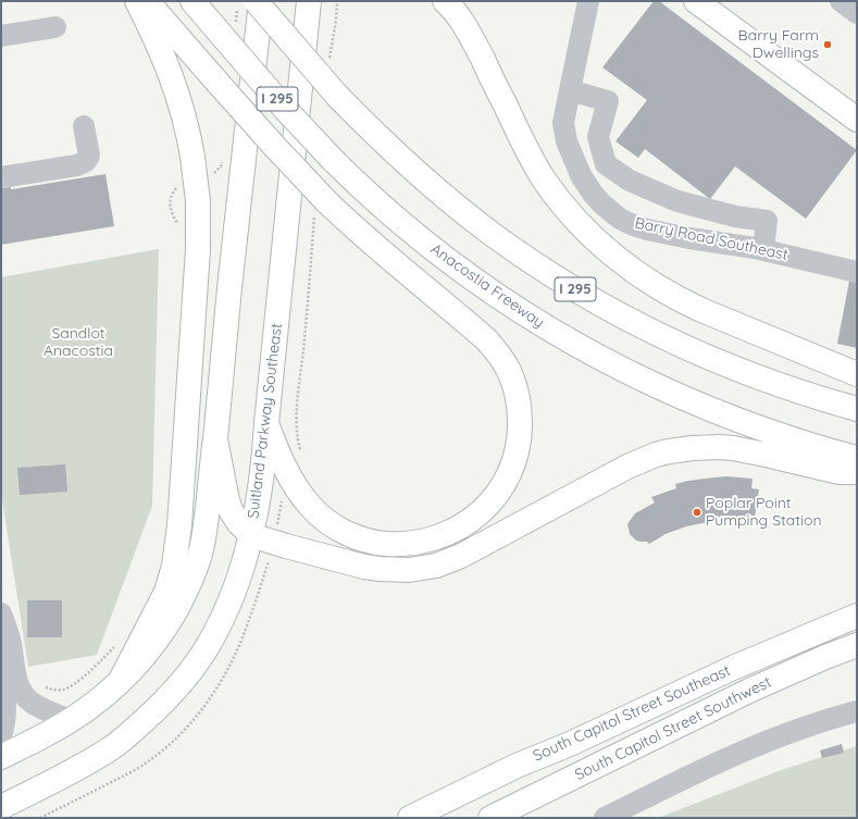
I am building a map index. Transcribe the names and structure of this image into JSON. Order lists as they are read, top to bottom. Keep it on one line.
{"streets":{"main road":["I 295","Anacostia Freeway","Suitland Parkway Southeast","South Capitol Street Southeast","South Capitol Street Southwest"],"street":["Barry Road Southeast"]},"parks":["Sandlot Anacostia"],"places":["Barry Farm Dwellings","Poplar Point Pumping Station"]}
